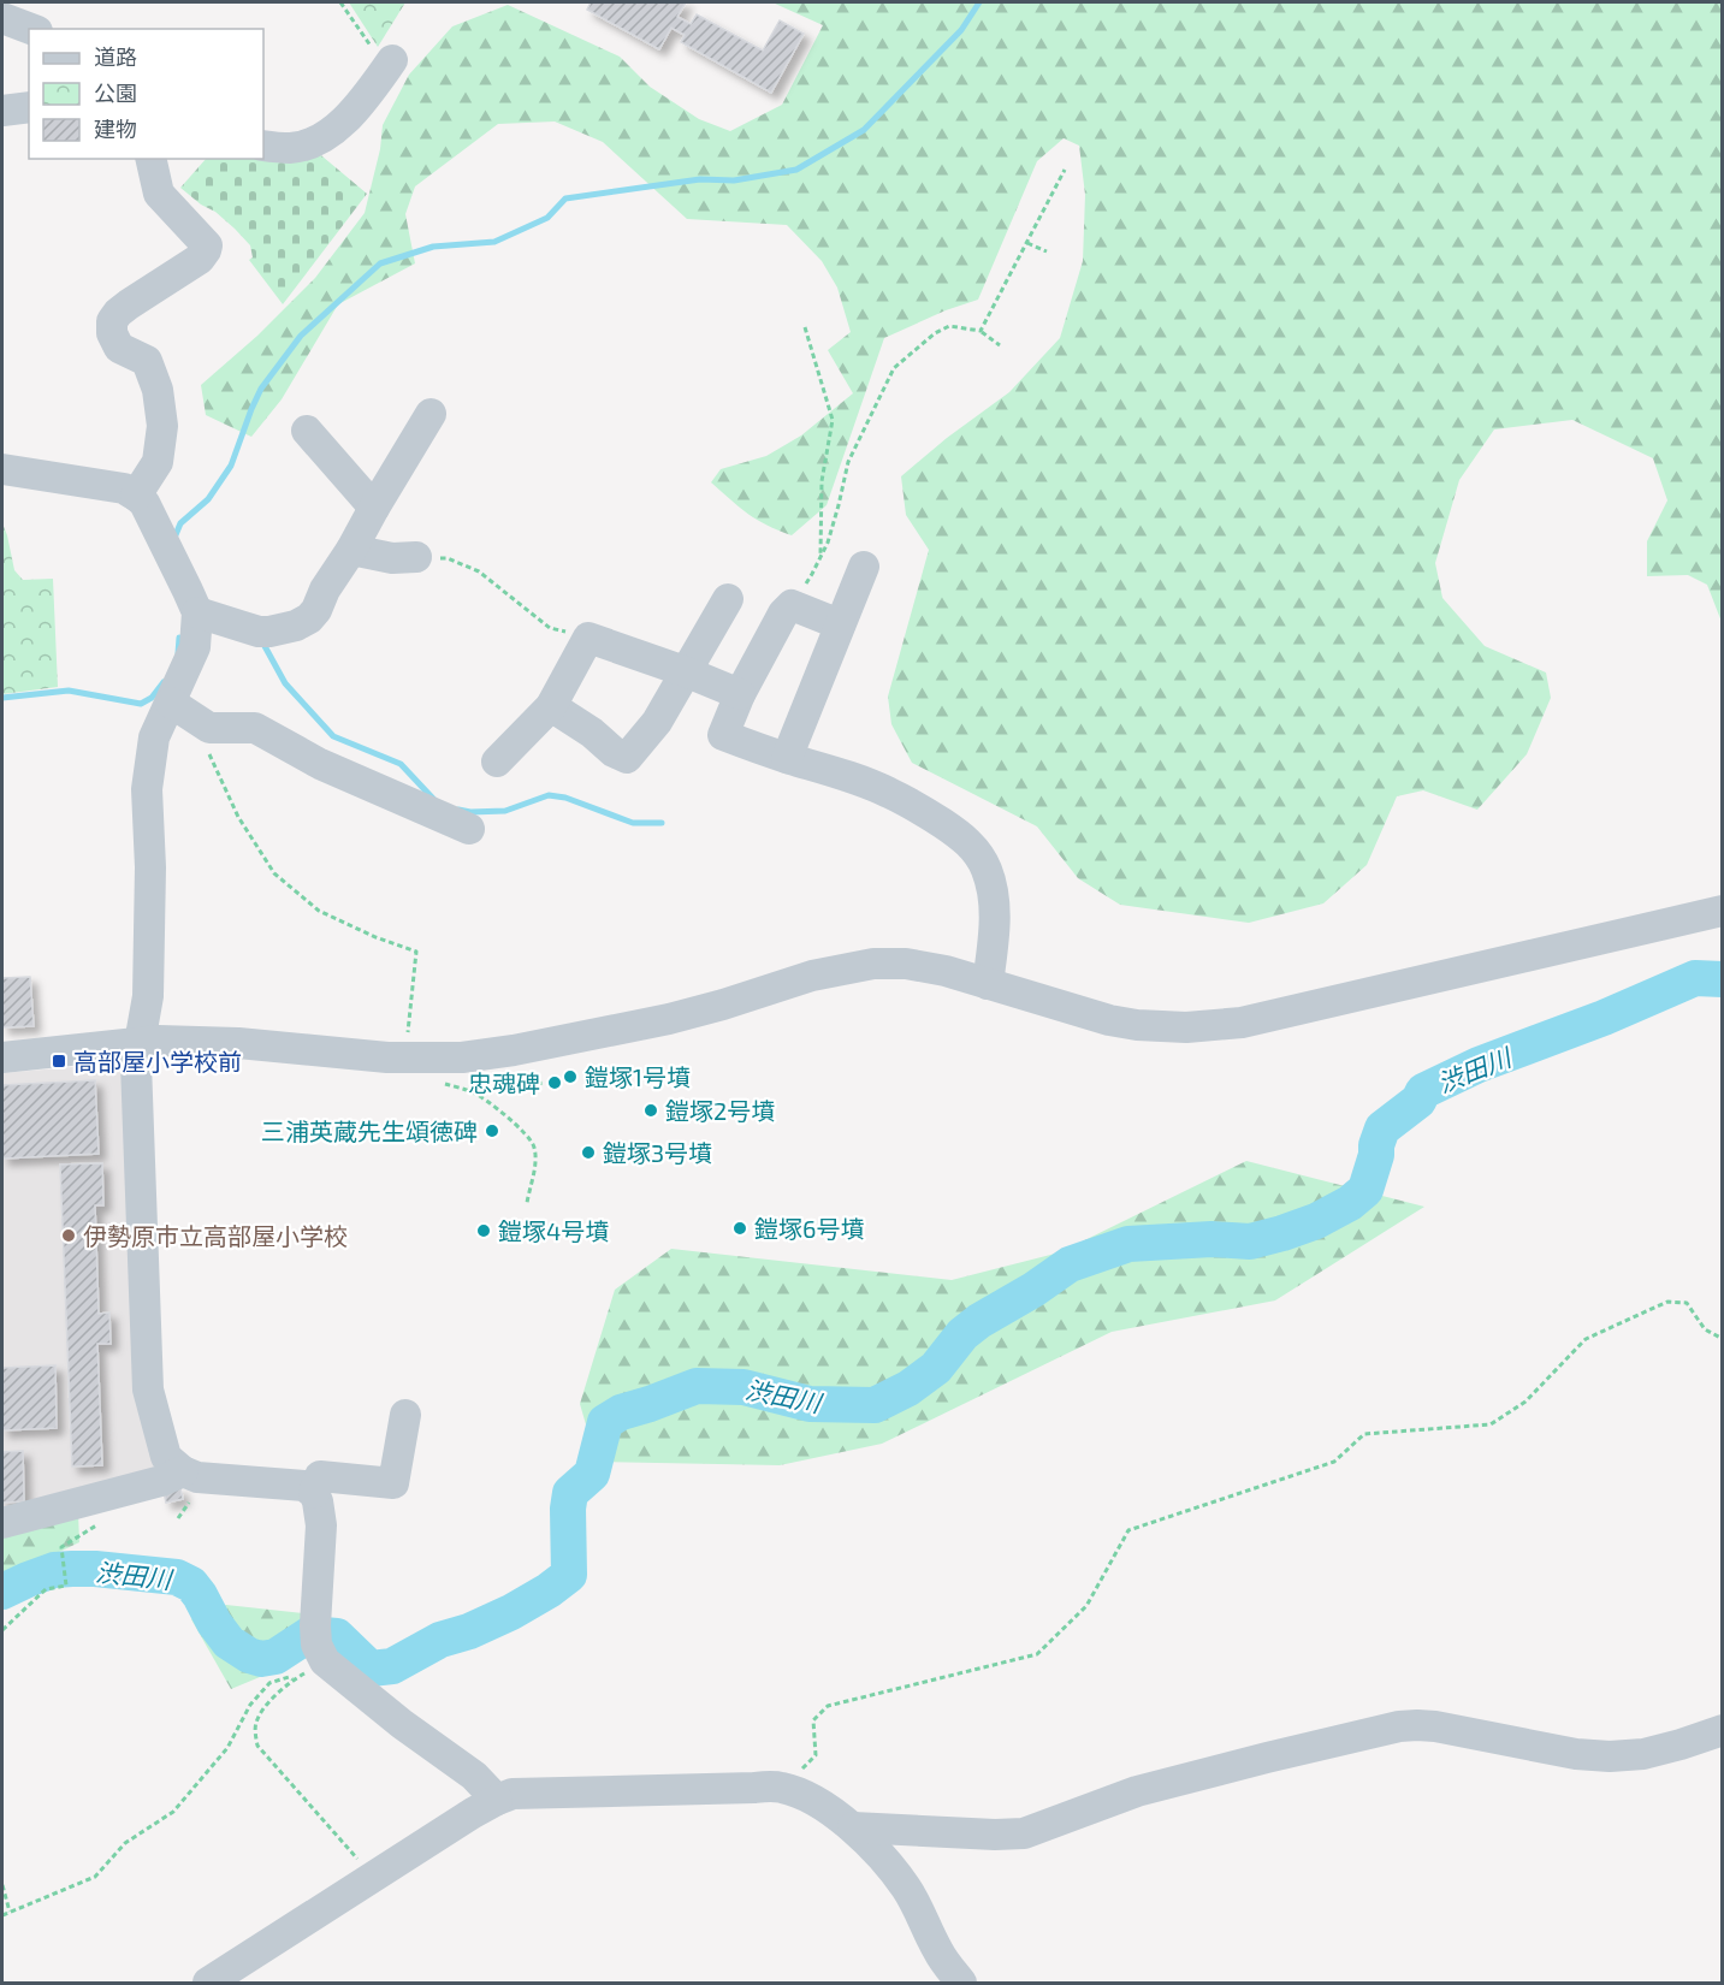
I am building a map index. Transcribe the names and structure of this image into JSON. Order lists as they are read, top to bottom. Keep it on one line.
{"water":["渋田川"],"places":{"transit":["高部屋小学校前"],"other":["鎧塚1号墳","忠魂碑","鎧塚2号墳","三浦英蔵先生頌徳碑","鎧塚3号墳","鎧塚6号墳","鎧塚4号墳","伊勢原市立高部屋小学校"]},"legend":["道路","公園","建物"]}
